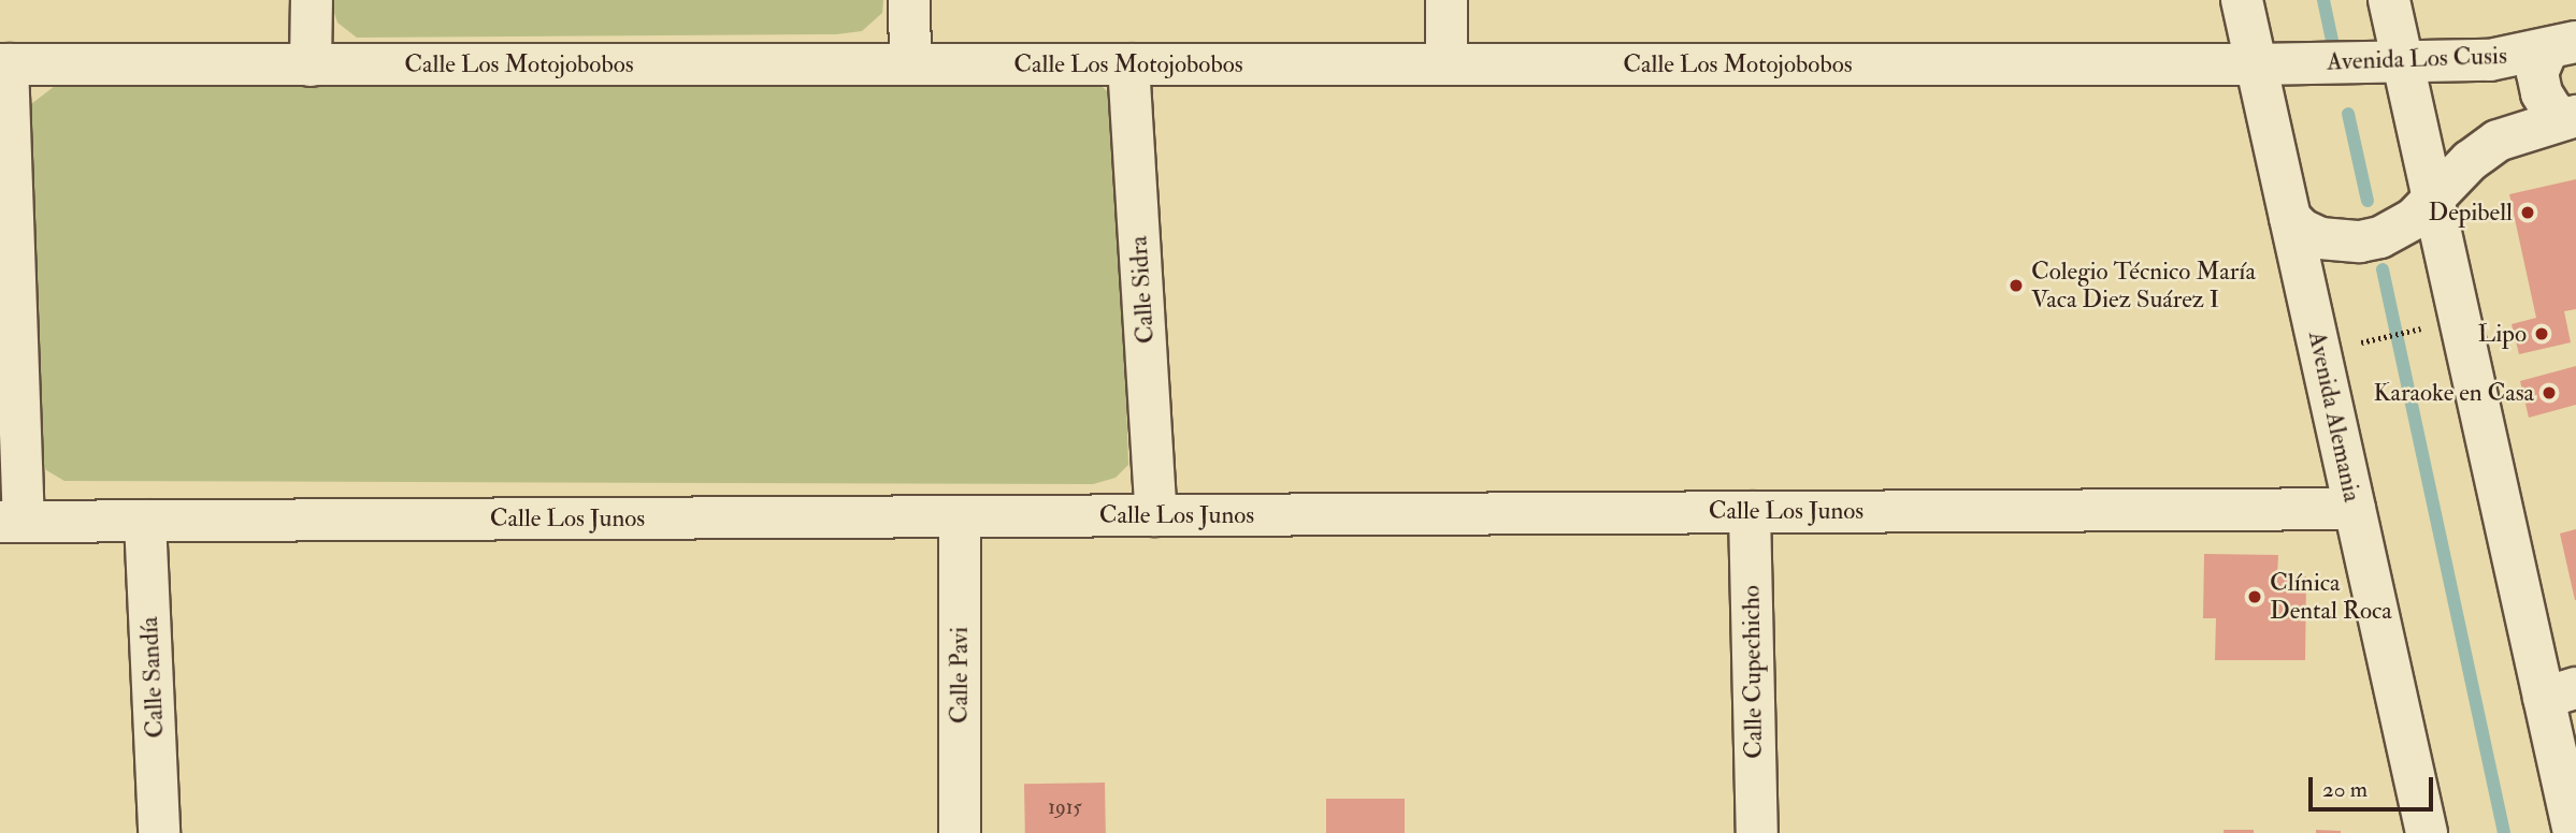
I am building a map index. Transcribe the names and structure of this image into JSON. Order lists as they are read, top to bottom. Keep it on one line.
{"streets":{"street":["Avenida Los Cusis","Calle Los Motojobobos","Calle Sidra","Avenida Alemania","Calle Los Junos","Calle Cupechicho","Calle Pavi","Calle Sandía"]},"crossings":[["Avenida Los Cusis","Calle Los Motojobobos"],["Avenida Los Cusis","Avenida Alemania"],["Calle Los Motojobobos","Calle Sidra"],["Calle Los Motojobobos","Avenida Alemania"],["Calle Sidra","Calle Los Junos"],["Avenida Alemania","Calle Los Junos"],["Calle Los Junos","Calle Cupechicho"],["Calle Los Junos","Calle Pavi"],["Calle Los Junos","Calle Sandía"]],"places":["Depibell","Colegio Técnico María Vaca Diez Suárez I","Lipo","Karaoke en Casa","Clínica Dental Roca"],"house_numbers":["1915"],"scale_bar":"20 m"}
